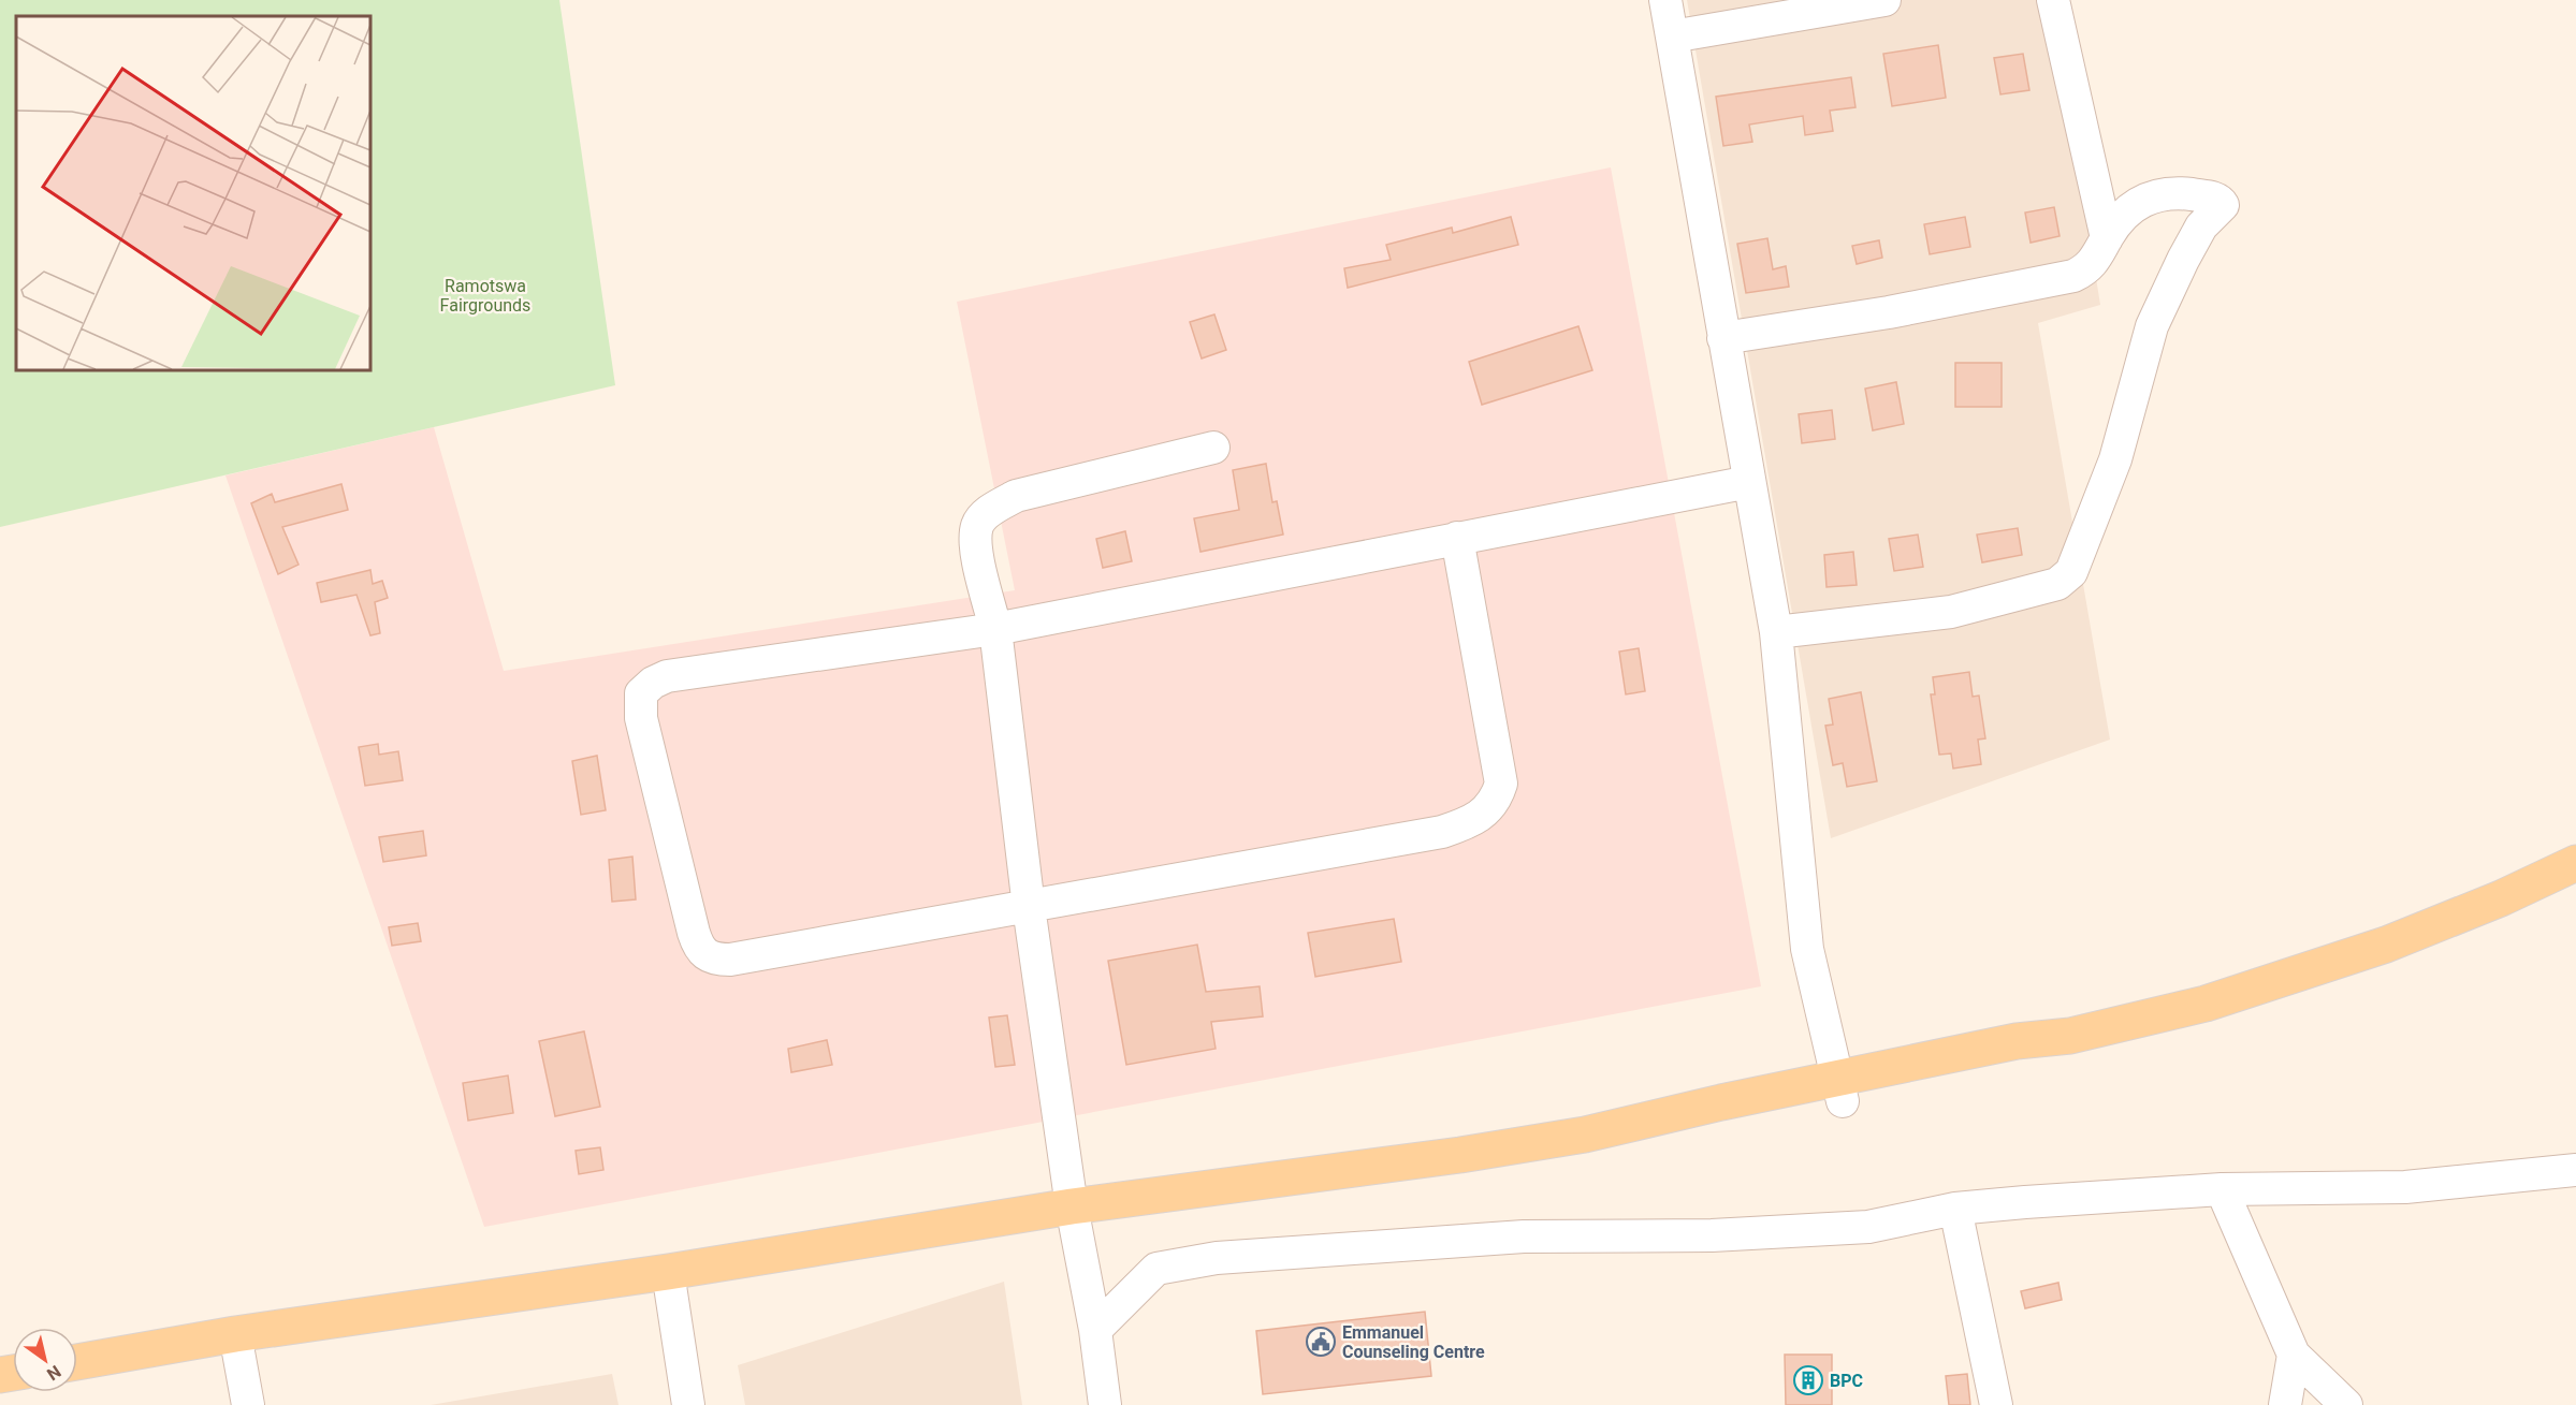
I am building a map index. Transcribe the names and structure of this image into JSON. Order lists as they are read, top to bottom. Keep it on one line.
{"parks":["Ramotswa Fairgrounds"],"places":{"public building":["Emmanuel Counseling Centre"],"building":["BPC"]},"north":"bottom right"}
